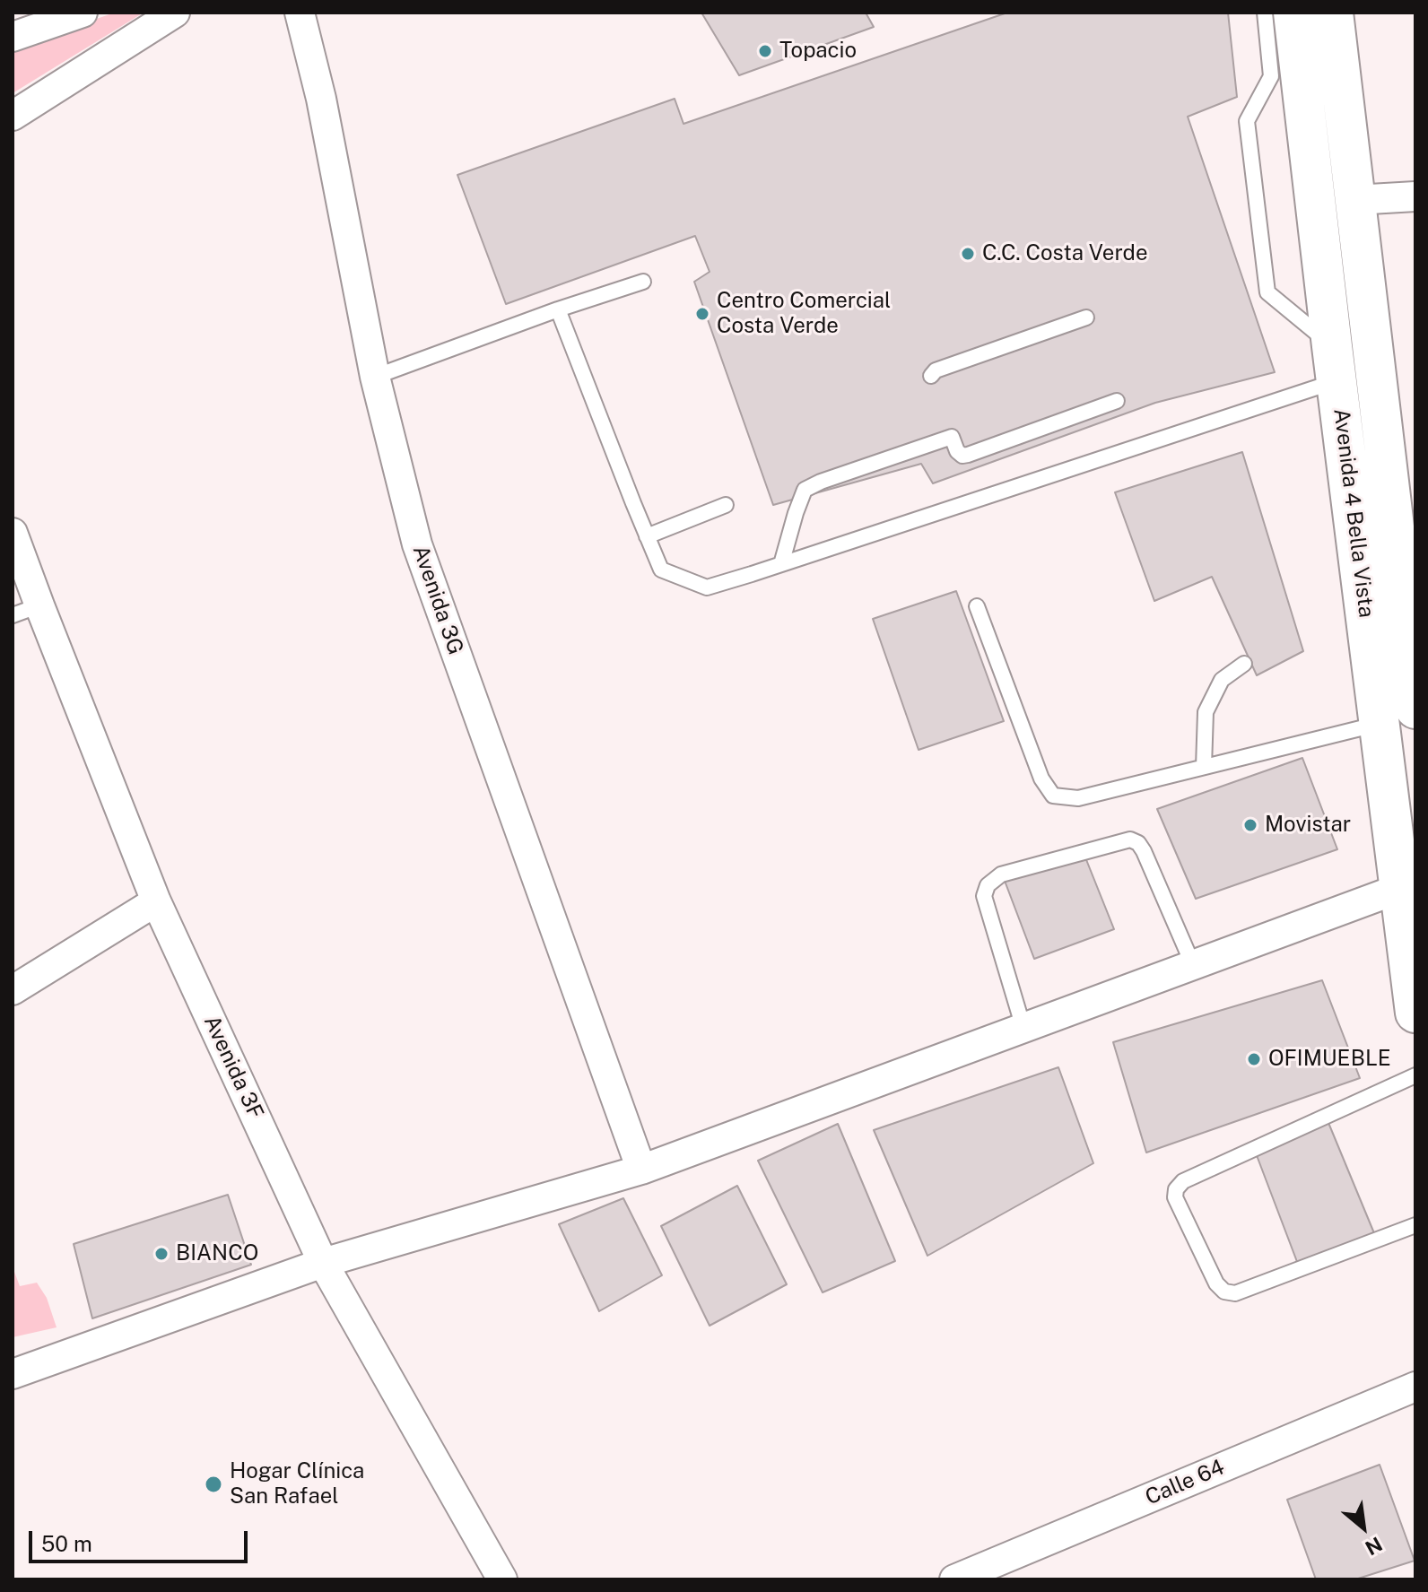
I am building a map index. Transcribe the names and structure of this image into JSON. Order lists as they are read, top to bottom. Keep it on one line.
{"streets":{"street":["Avenida 4 Bella Vista","Avenida 3G","Avenida 3F","Calle 64"]},"places":["Topacio","C.C. Costa Verde","Centro Comercial Costa Verde","Movistar","OFIMUEBLE","BIANCO","Hogar Clínica San Rafael"],"scale_bar":"50 m","north":"bottom right"}
